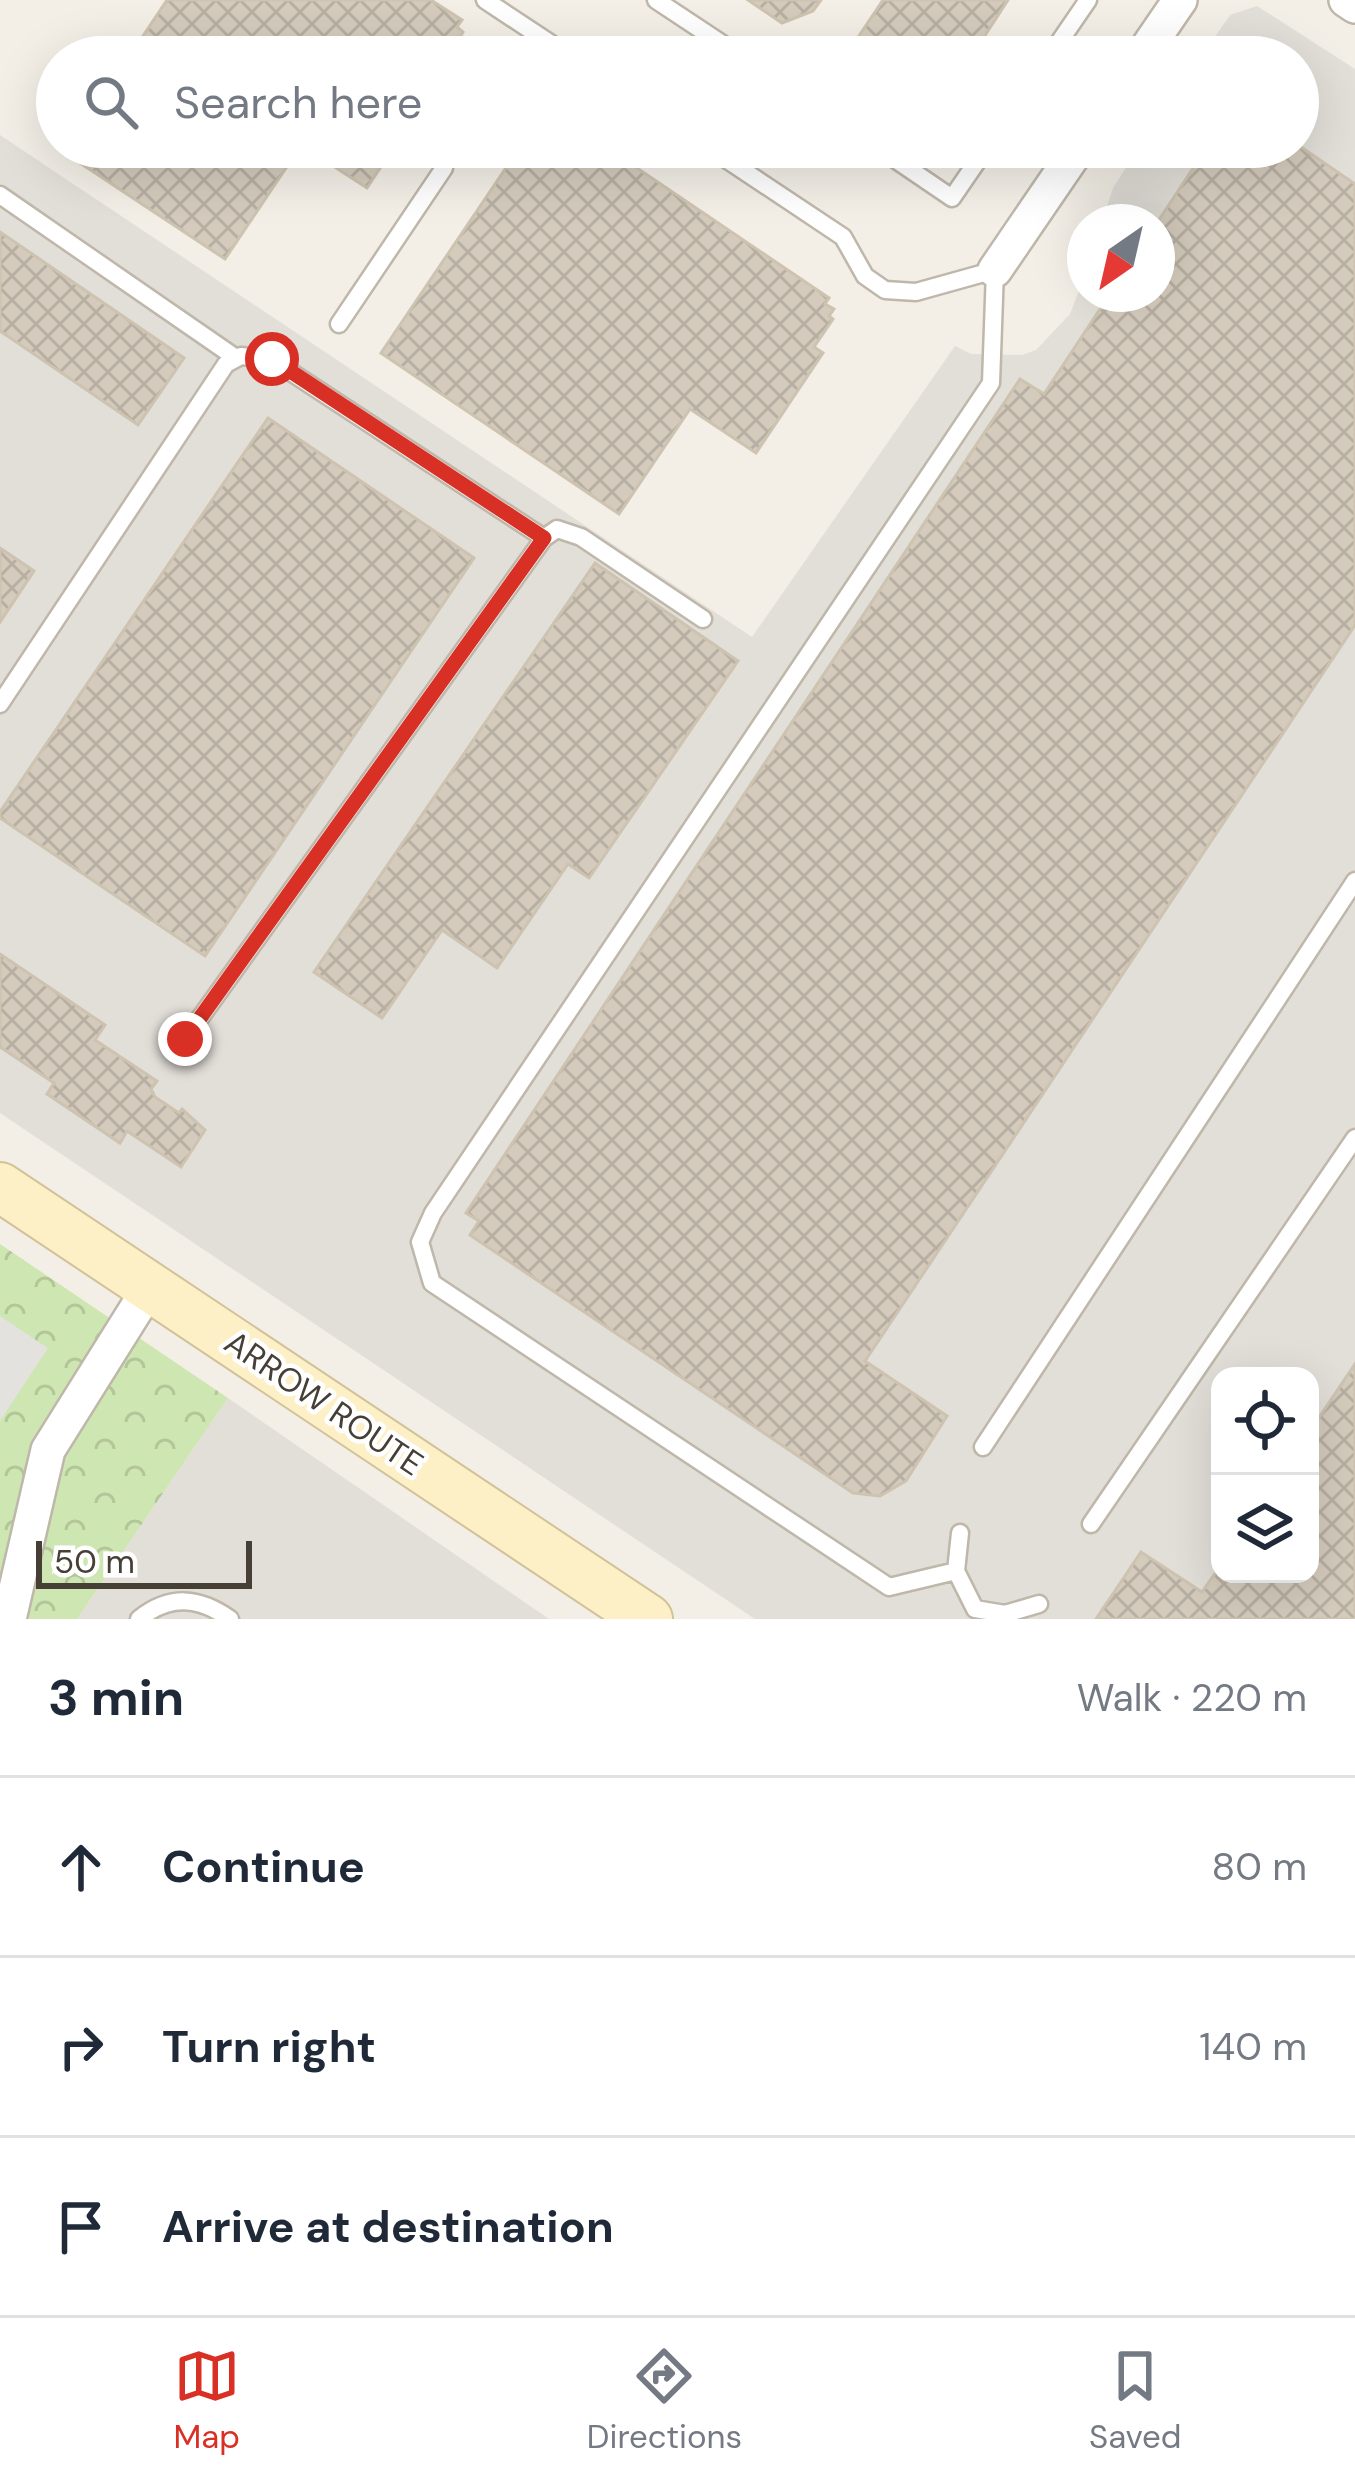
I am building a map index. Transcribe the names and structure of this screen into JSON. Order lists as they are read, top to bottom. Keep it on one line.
{"streets":{"main road":["ARROW ROUTE"]},"scale_bar":"50 m","north":"bottom left","page":{"search":"Search here","scale":"50 m","heading":["3 min","Walk · 220 m"],"list":[["Continue","80 m"],["Turn right","140 m"],"Arrive at destination"],"nav":["Map","Directions","Saved"]}}
